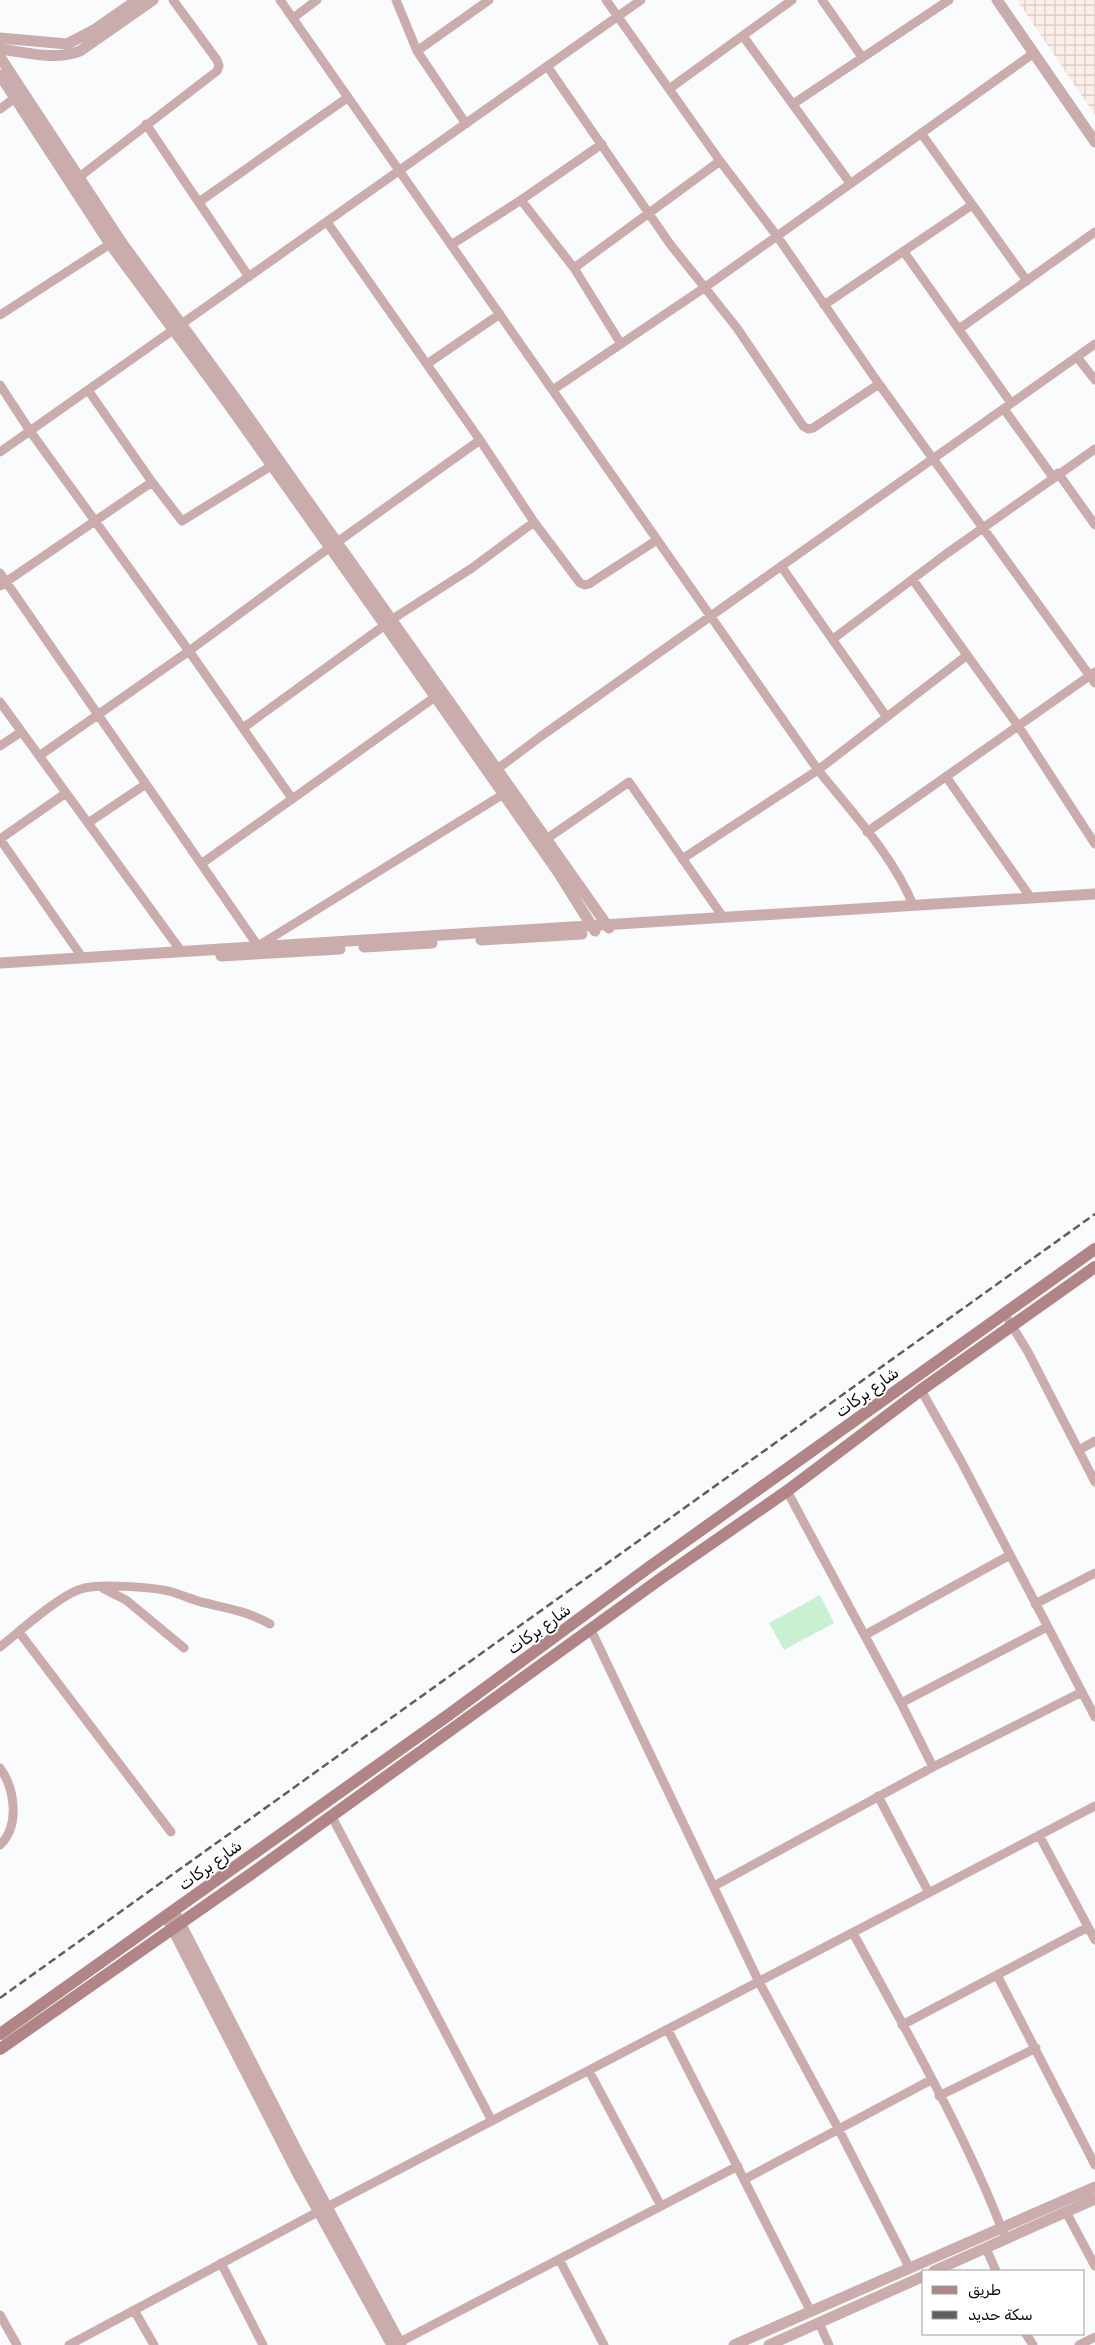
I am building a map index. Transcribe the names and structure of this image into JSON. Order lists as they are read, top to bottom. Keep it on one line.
{"streets":{"main road":["شارع بركات"]},"legend":["طريق","سكة حديد"]}
